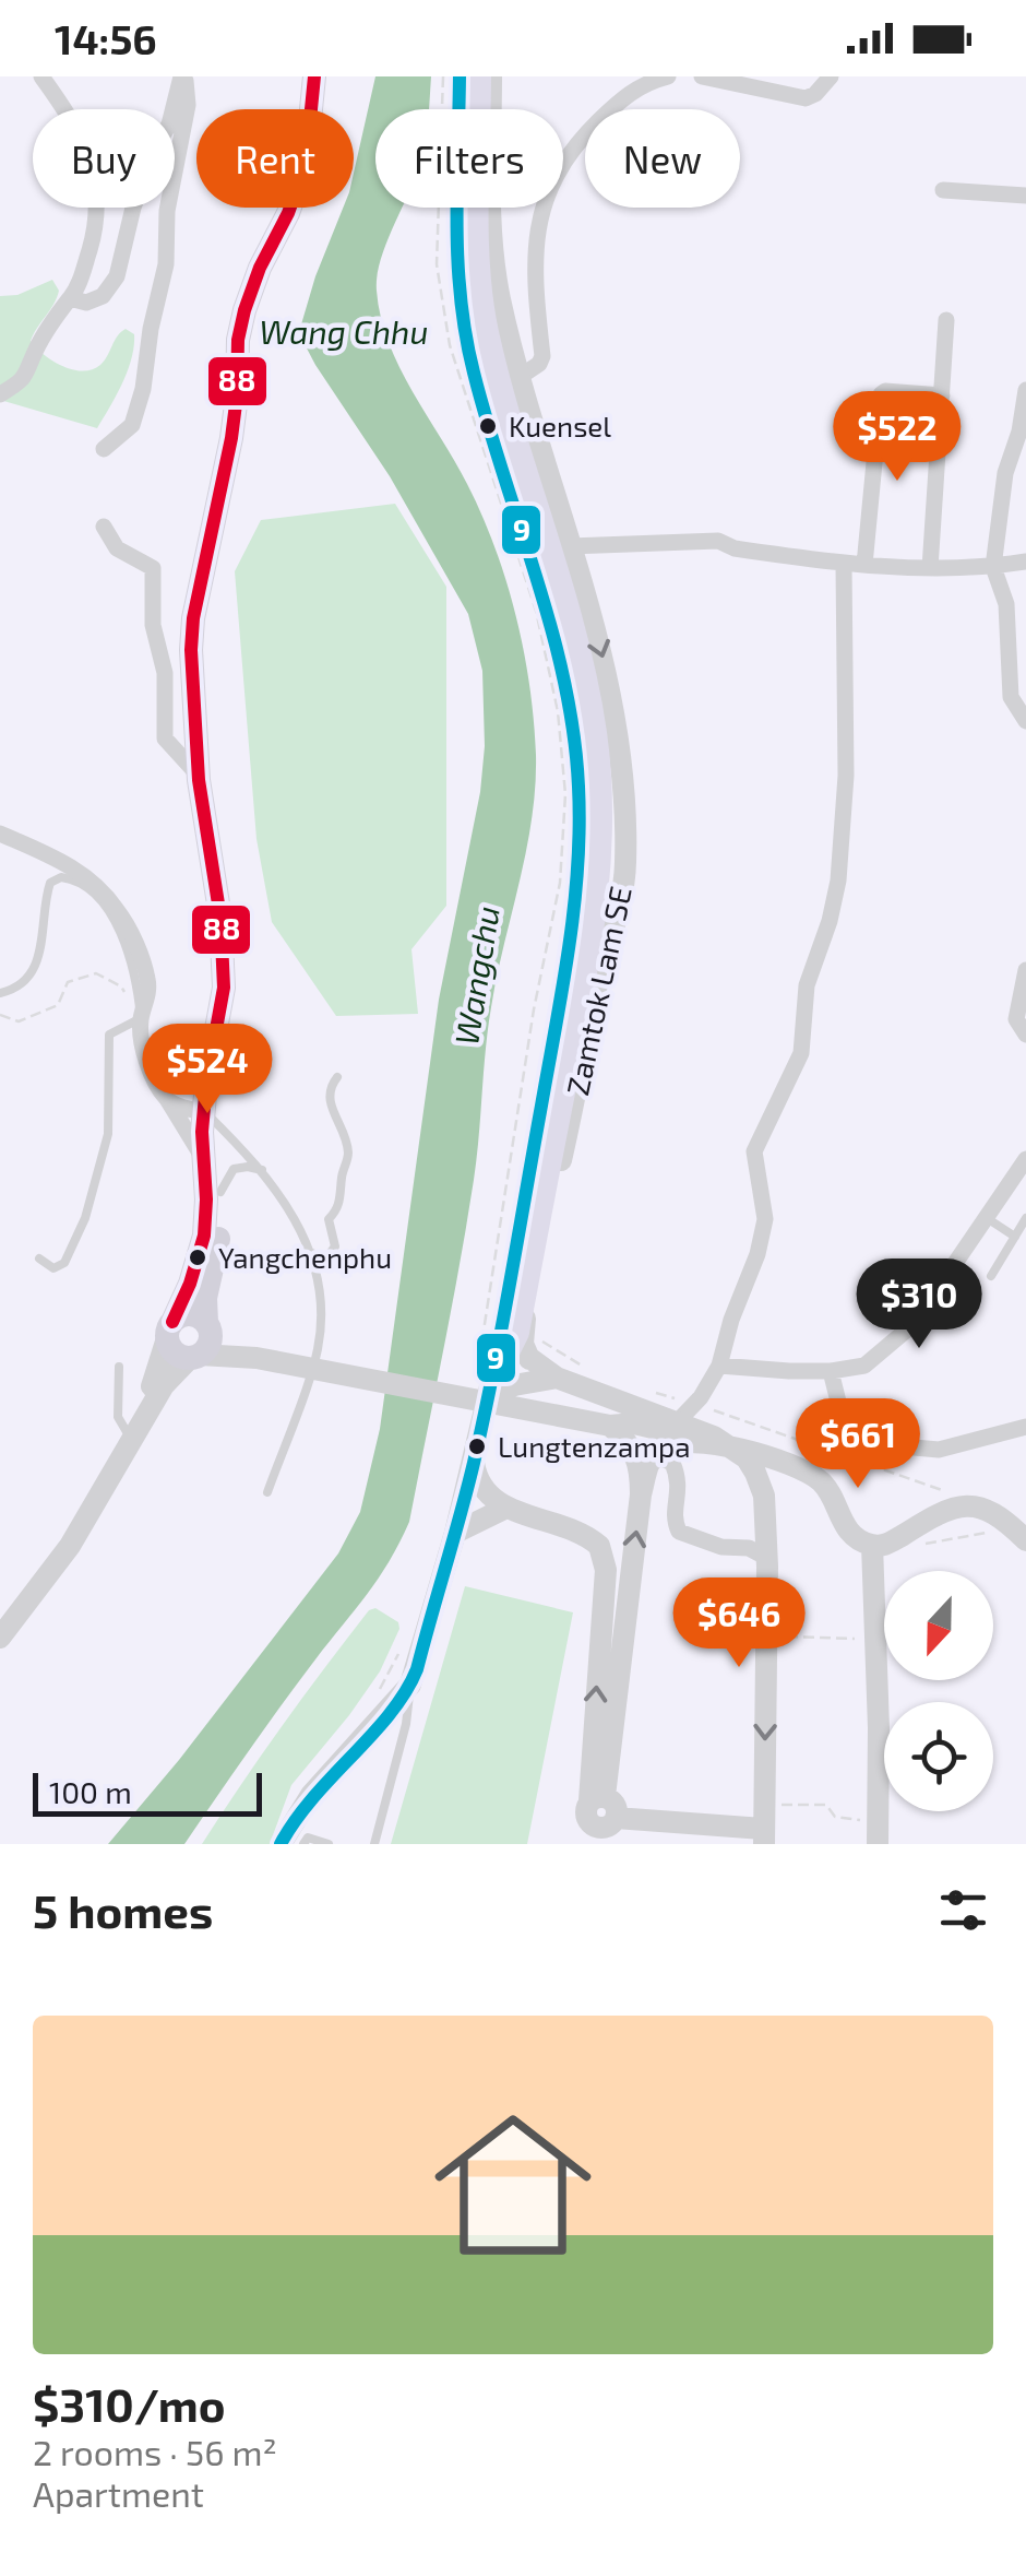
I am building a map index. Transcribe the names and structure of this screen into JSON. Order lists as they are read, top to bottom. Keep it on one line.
{"streets":{"main road":["Zamtok Lam SE"]},"one_way":["Zamtok Lam SE"],"water":["Wang Chhu","Wangchu"],"places":["Kuensel","Yangchenphu","Lungtenzampa"],"lines":["transit line 9","transit line 88"],"scale_bar":"100 m","north":"bottom","page":{"status":"14:56","chip":["Buy","Rent","Filters","New"],"price":["$522","$524","$310","$661","$646"],"scale":"100 m","heading":"5 homes","list":[{"name":"$310/mo","note":"2 rooms · 56 m² · Apartment"}]}}
